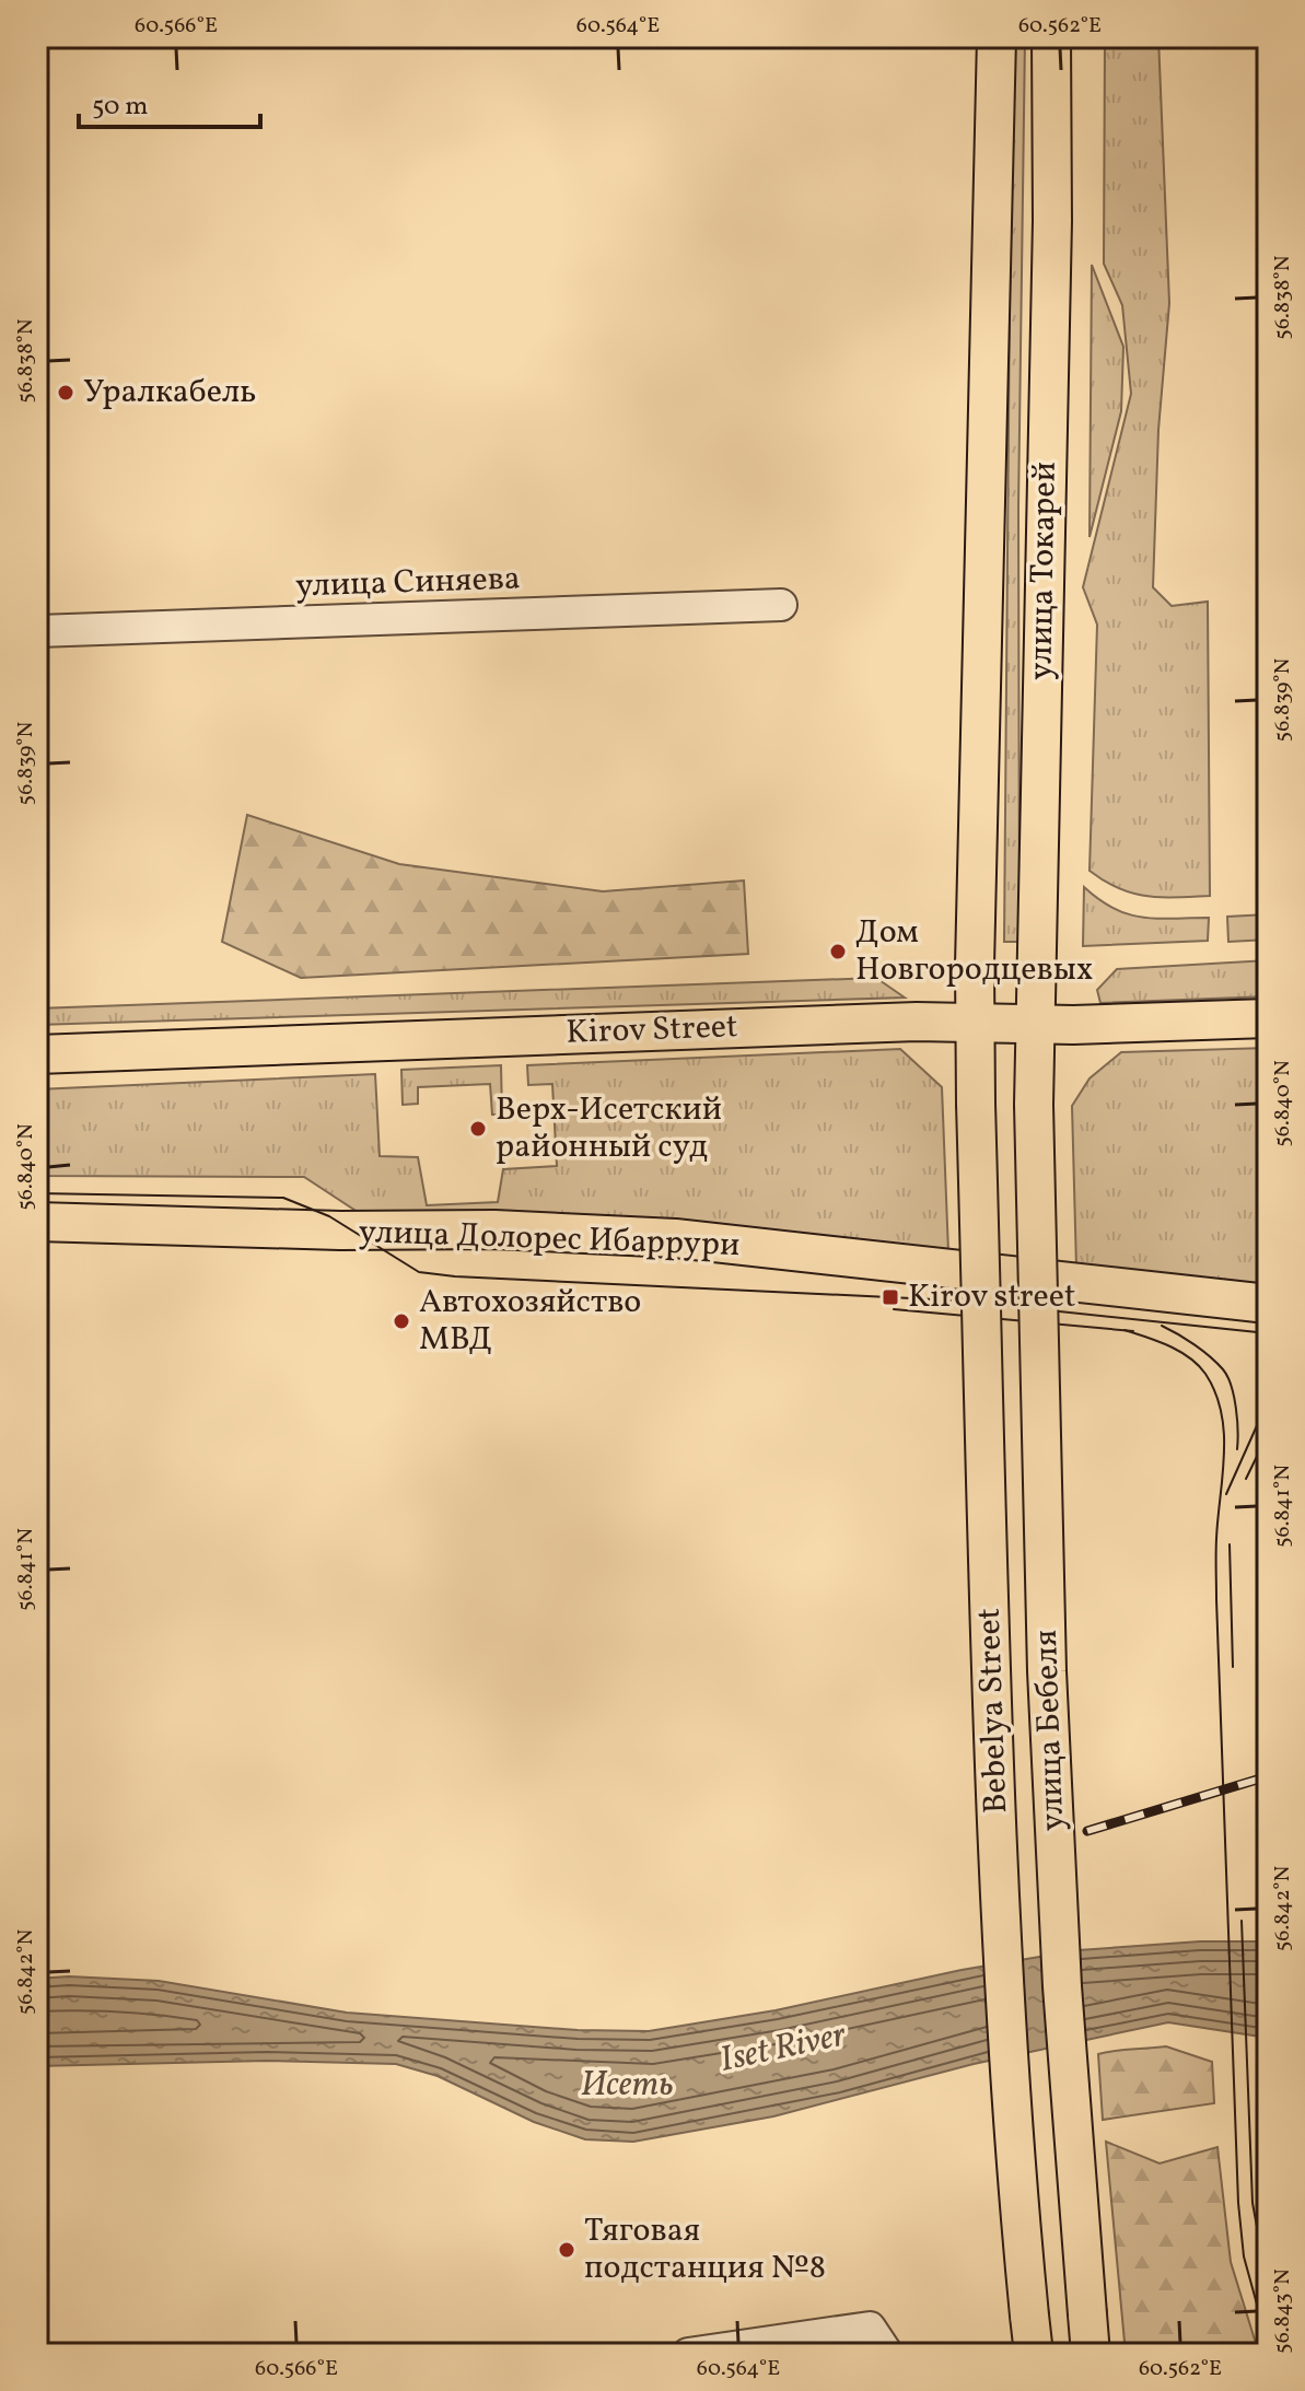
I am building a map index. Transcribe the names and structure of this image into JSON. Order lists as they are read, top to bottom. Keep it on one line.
{"streets":{"main road":["улица Токарей","Kirov Street","улица Долорес Ибаррури","Bebelya Street","улица Бебеля"],"street":["улица Синяева"]},"crossings":[["улица Токарей","Kirov Street"],["улица Токарей","Bebelya Street"],["улица Токарей","улица Бебеля"]],"water":["Iset River","Исеть"],"places":{"other":["Уралкабель","Дом Новгородцевых","Верх-Исетский районный суд","Автохозяйство МВД","Тяговая подстанция №8"],"transit":["Kirov street"]},"scale_bar":"50 m","coordinates":["60.566°E","60.564°E","60.562°E","56.838°N","56.839°N","56.840°N","56.841°N","56.842°N","56.843°N"]}
